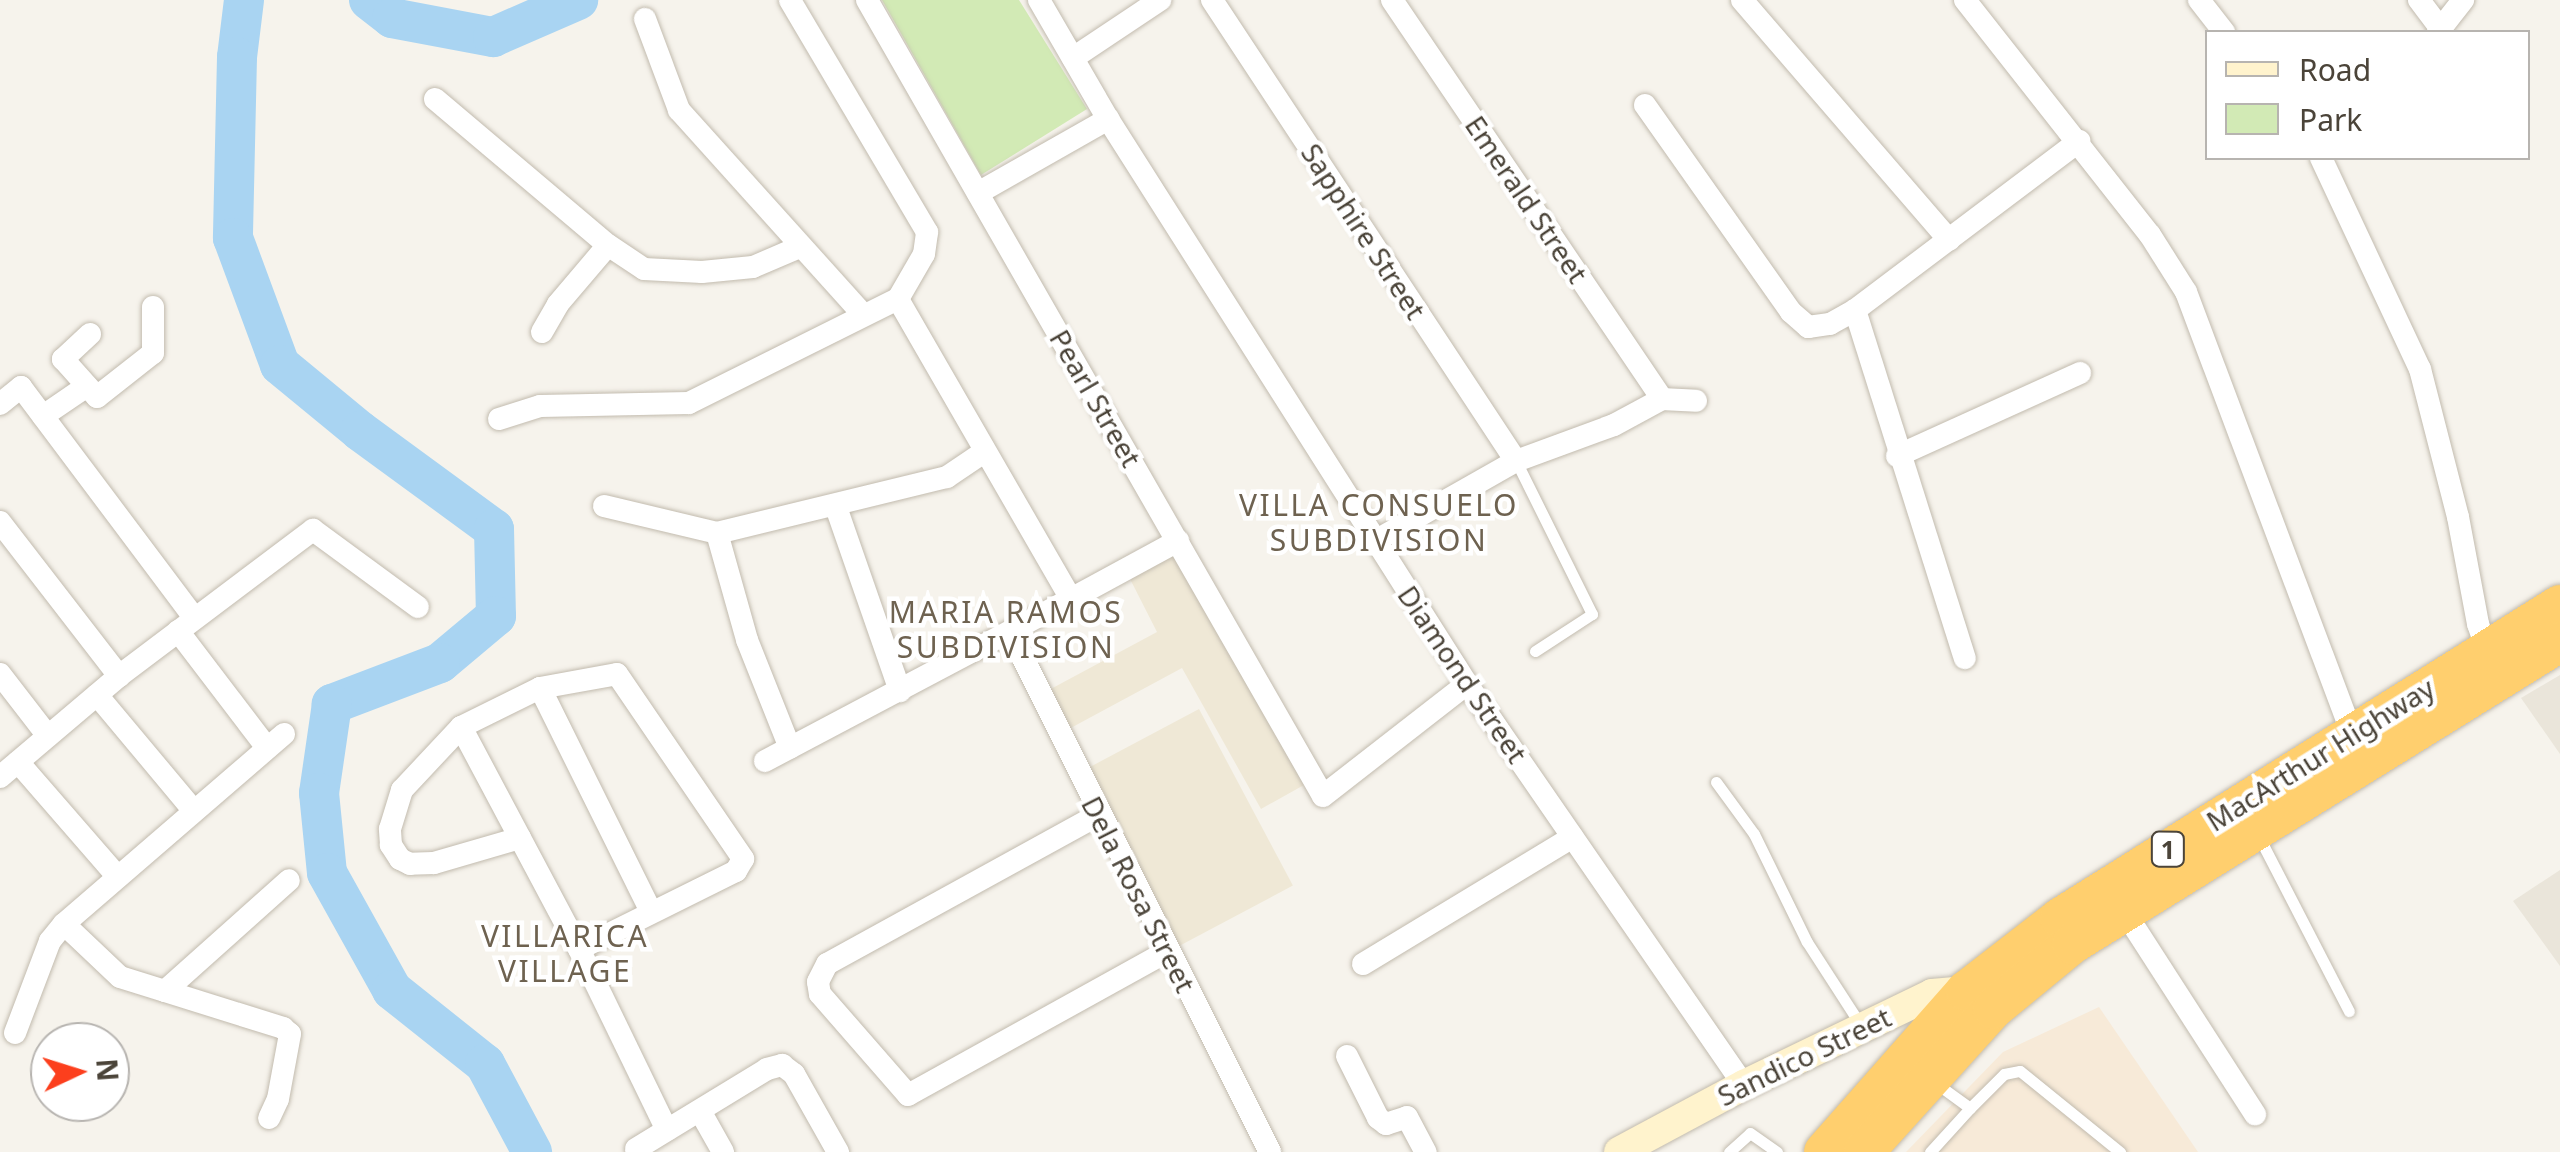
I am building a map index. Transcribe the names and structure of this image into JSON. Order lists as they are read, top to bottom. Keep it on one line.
{"streets":{"highway":["MacArthur Highway","1"],"main road":["Sandico Street"],"street":["Emerald Street","Sapphire Street","Pearl Street","Diamond Street","Dela Rosa Street"]},"crossings":[["Pearl Street","Diamond Street"],["Diamond Street","Sandico Street"],["MacArthur Highway","Sandico Street"]],"districts":["VILLA CONSUELO SUBDIVISION","MARIA RAMOS SUBDIVISION","VILLARICA VILLAGE"],"legend":["Road","Park"],"north":"right"}
